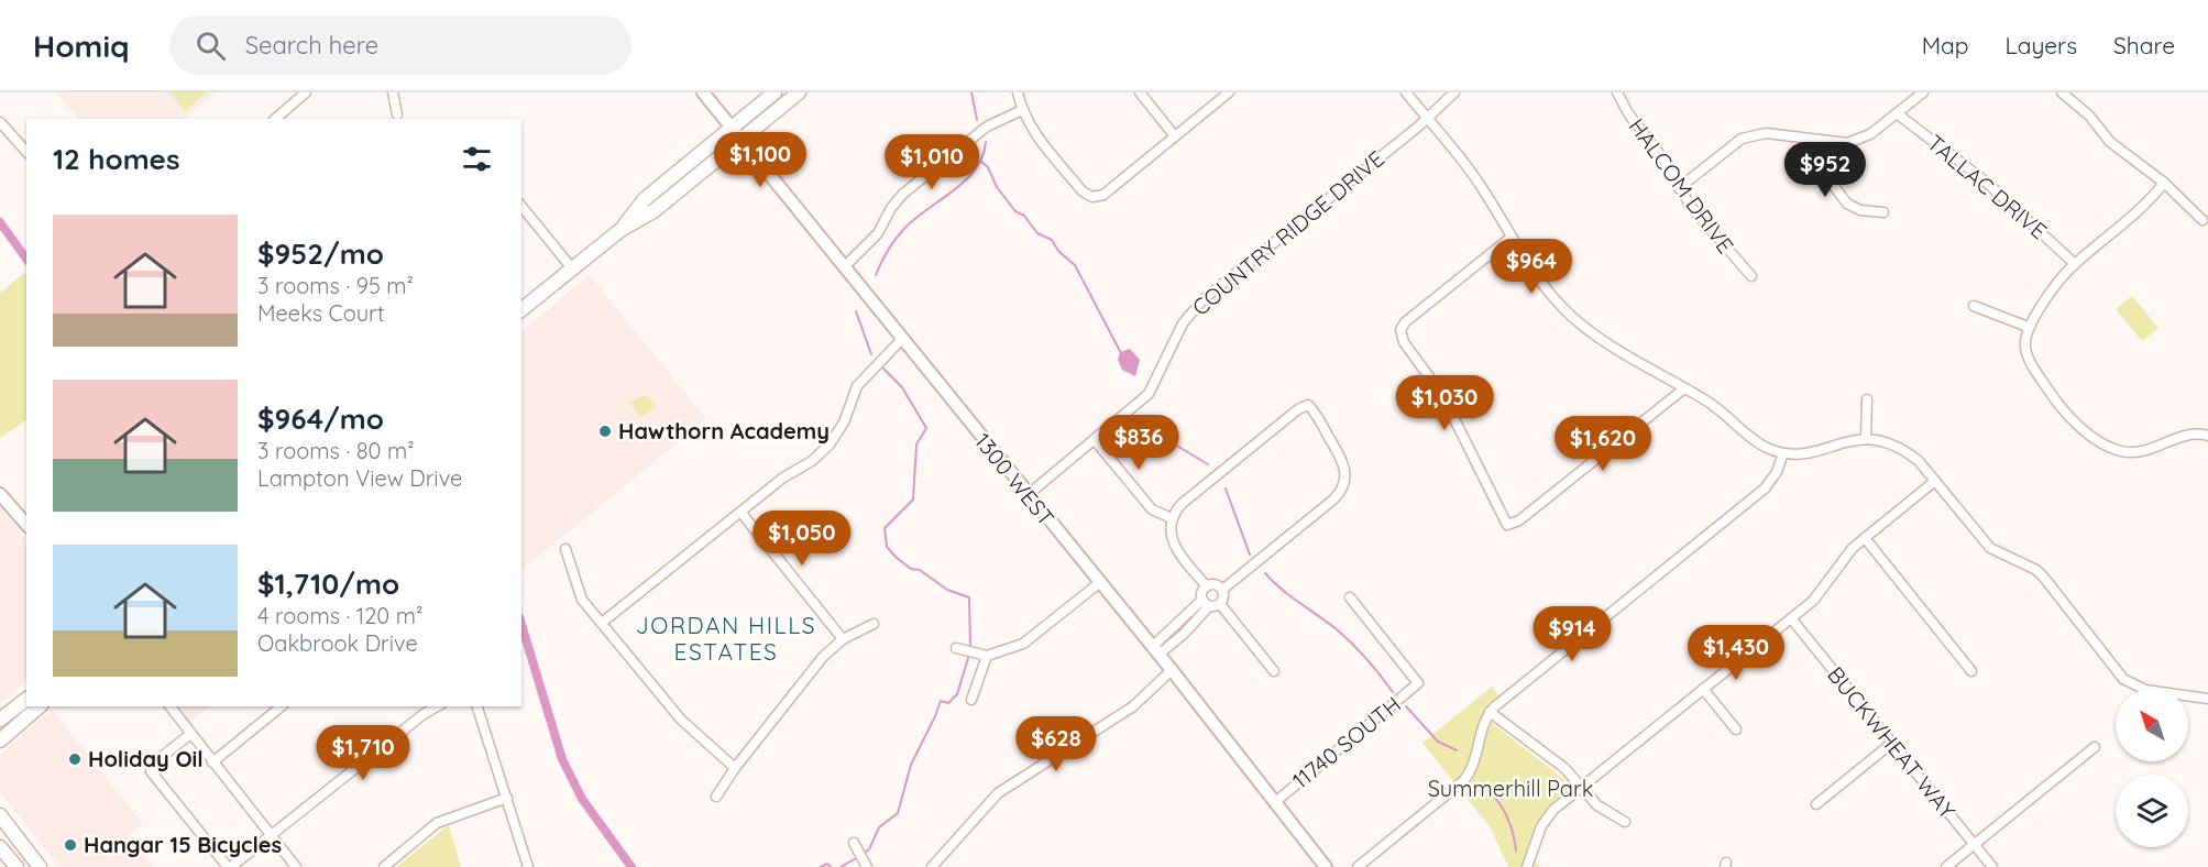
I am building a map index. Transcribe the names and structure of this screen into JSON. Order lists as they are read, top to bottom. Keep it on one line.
{"streets":{"street":["HALCOM DRIVE","TALLAC DRIVE","COUNTRY RIDGE DRIVE","1300 WEST","11740 SOUTH","BUCKWHEAT WAY"]},"crossings":[["COUNTRY RIDGE DRIVE","1300 WEST"],["1300 WEST","11740 SOUTH"]],"districts":["JORDAN HILLS ESTATES"],"parks":["Summerhill Park"],"places":["Hawthorn Academy","Holiday Oil","Hangar 15 Bicycles"],"north":"top left","page":{"header":"Homiq","search":"Search here","nav":["Map","Layers","Share"],"heading":"12 homes","price":["$1,100","$1,010","$952","$964","$1,030","$836","$1,620","$1,050","$914","$1,430","$628","$1,710"],"list":[{"name":"$952/mo","note":"3 rooms · 95 m² · Meeks Court"},{"name":"$964/mo","note":"3 rooms · 80 m² · Lampton View Drive"},{"name":"$1,710/mo","note":"4 rooms · 120 m² · Oakbrook Drive"}]}}
